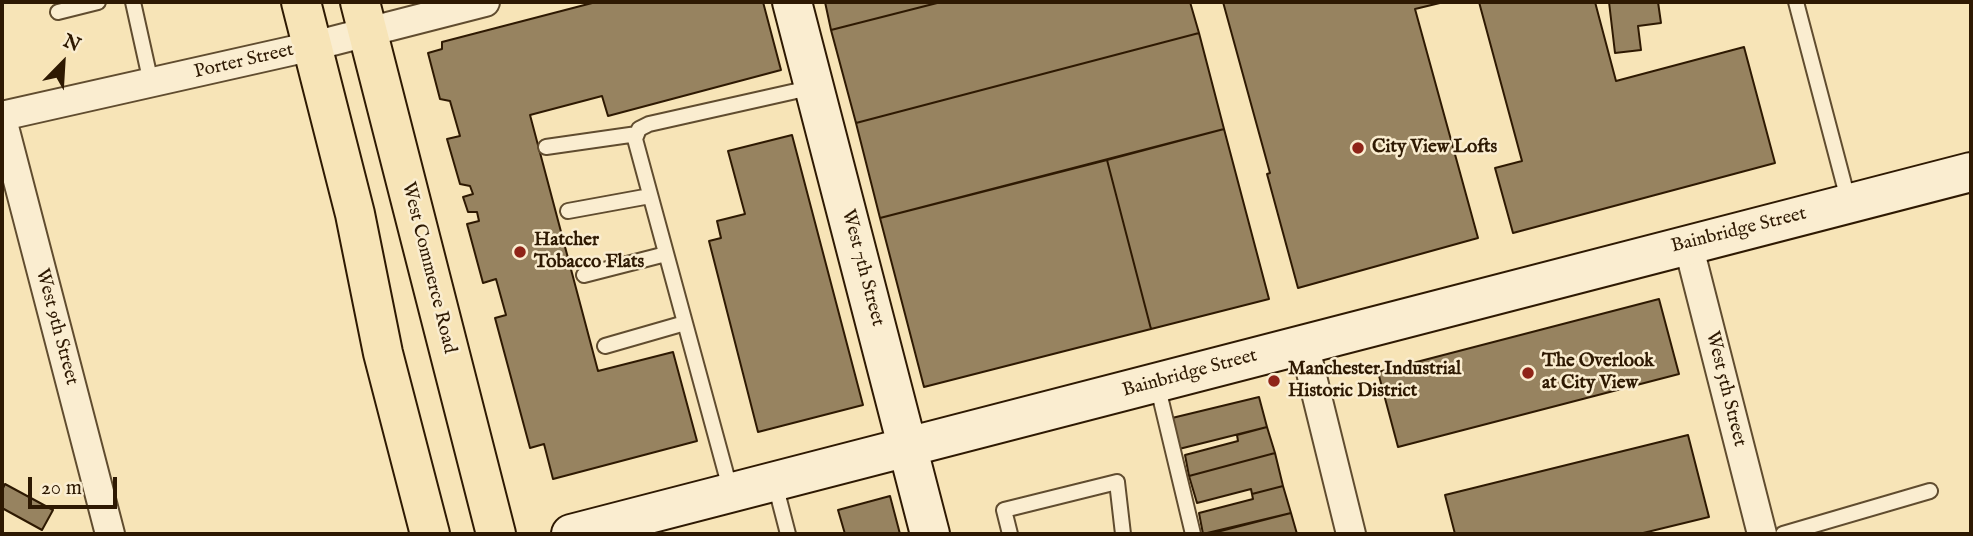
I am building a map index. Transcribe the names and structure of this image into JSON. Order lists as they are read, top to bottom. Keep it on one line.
{"streets":{"main road":["West Commerce Road"],"street":["Porter Street","Bainbridge Street","West 7th Street","West 9th Street","West 5th Street"]},"crossings":[["Porter Street","West Commerce Road"],["Porter Street","West 9th Street"],["Bainbridge Street","West 7th Street"],["Bainbridge Street","West 5th Street"]],"places":["City View Lofts","Hatcher Tobacco Flats","The Overlook at City View","Manchester Industrial Historic District"],"scale_bar":"20 m","north":"top right"}
